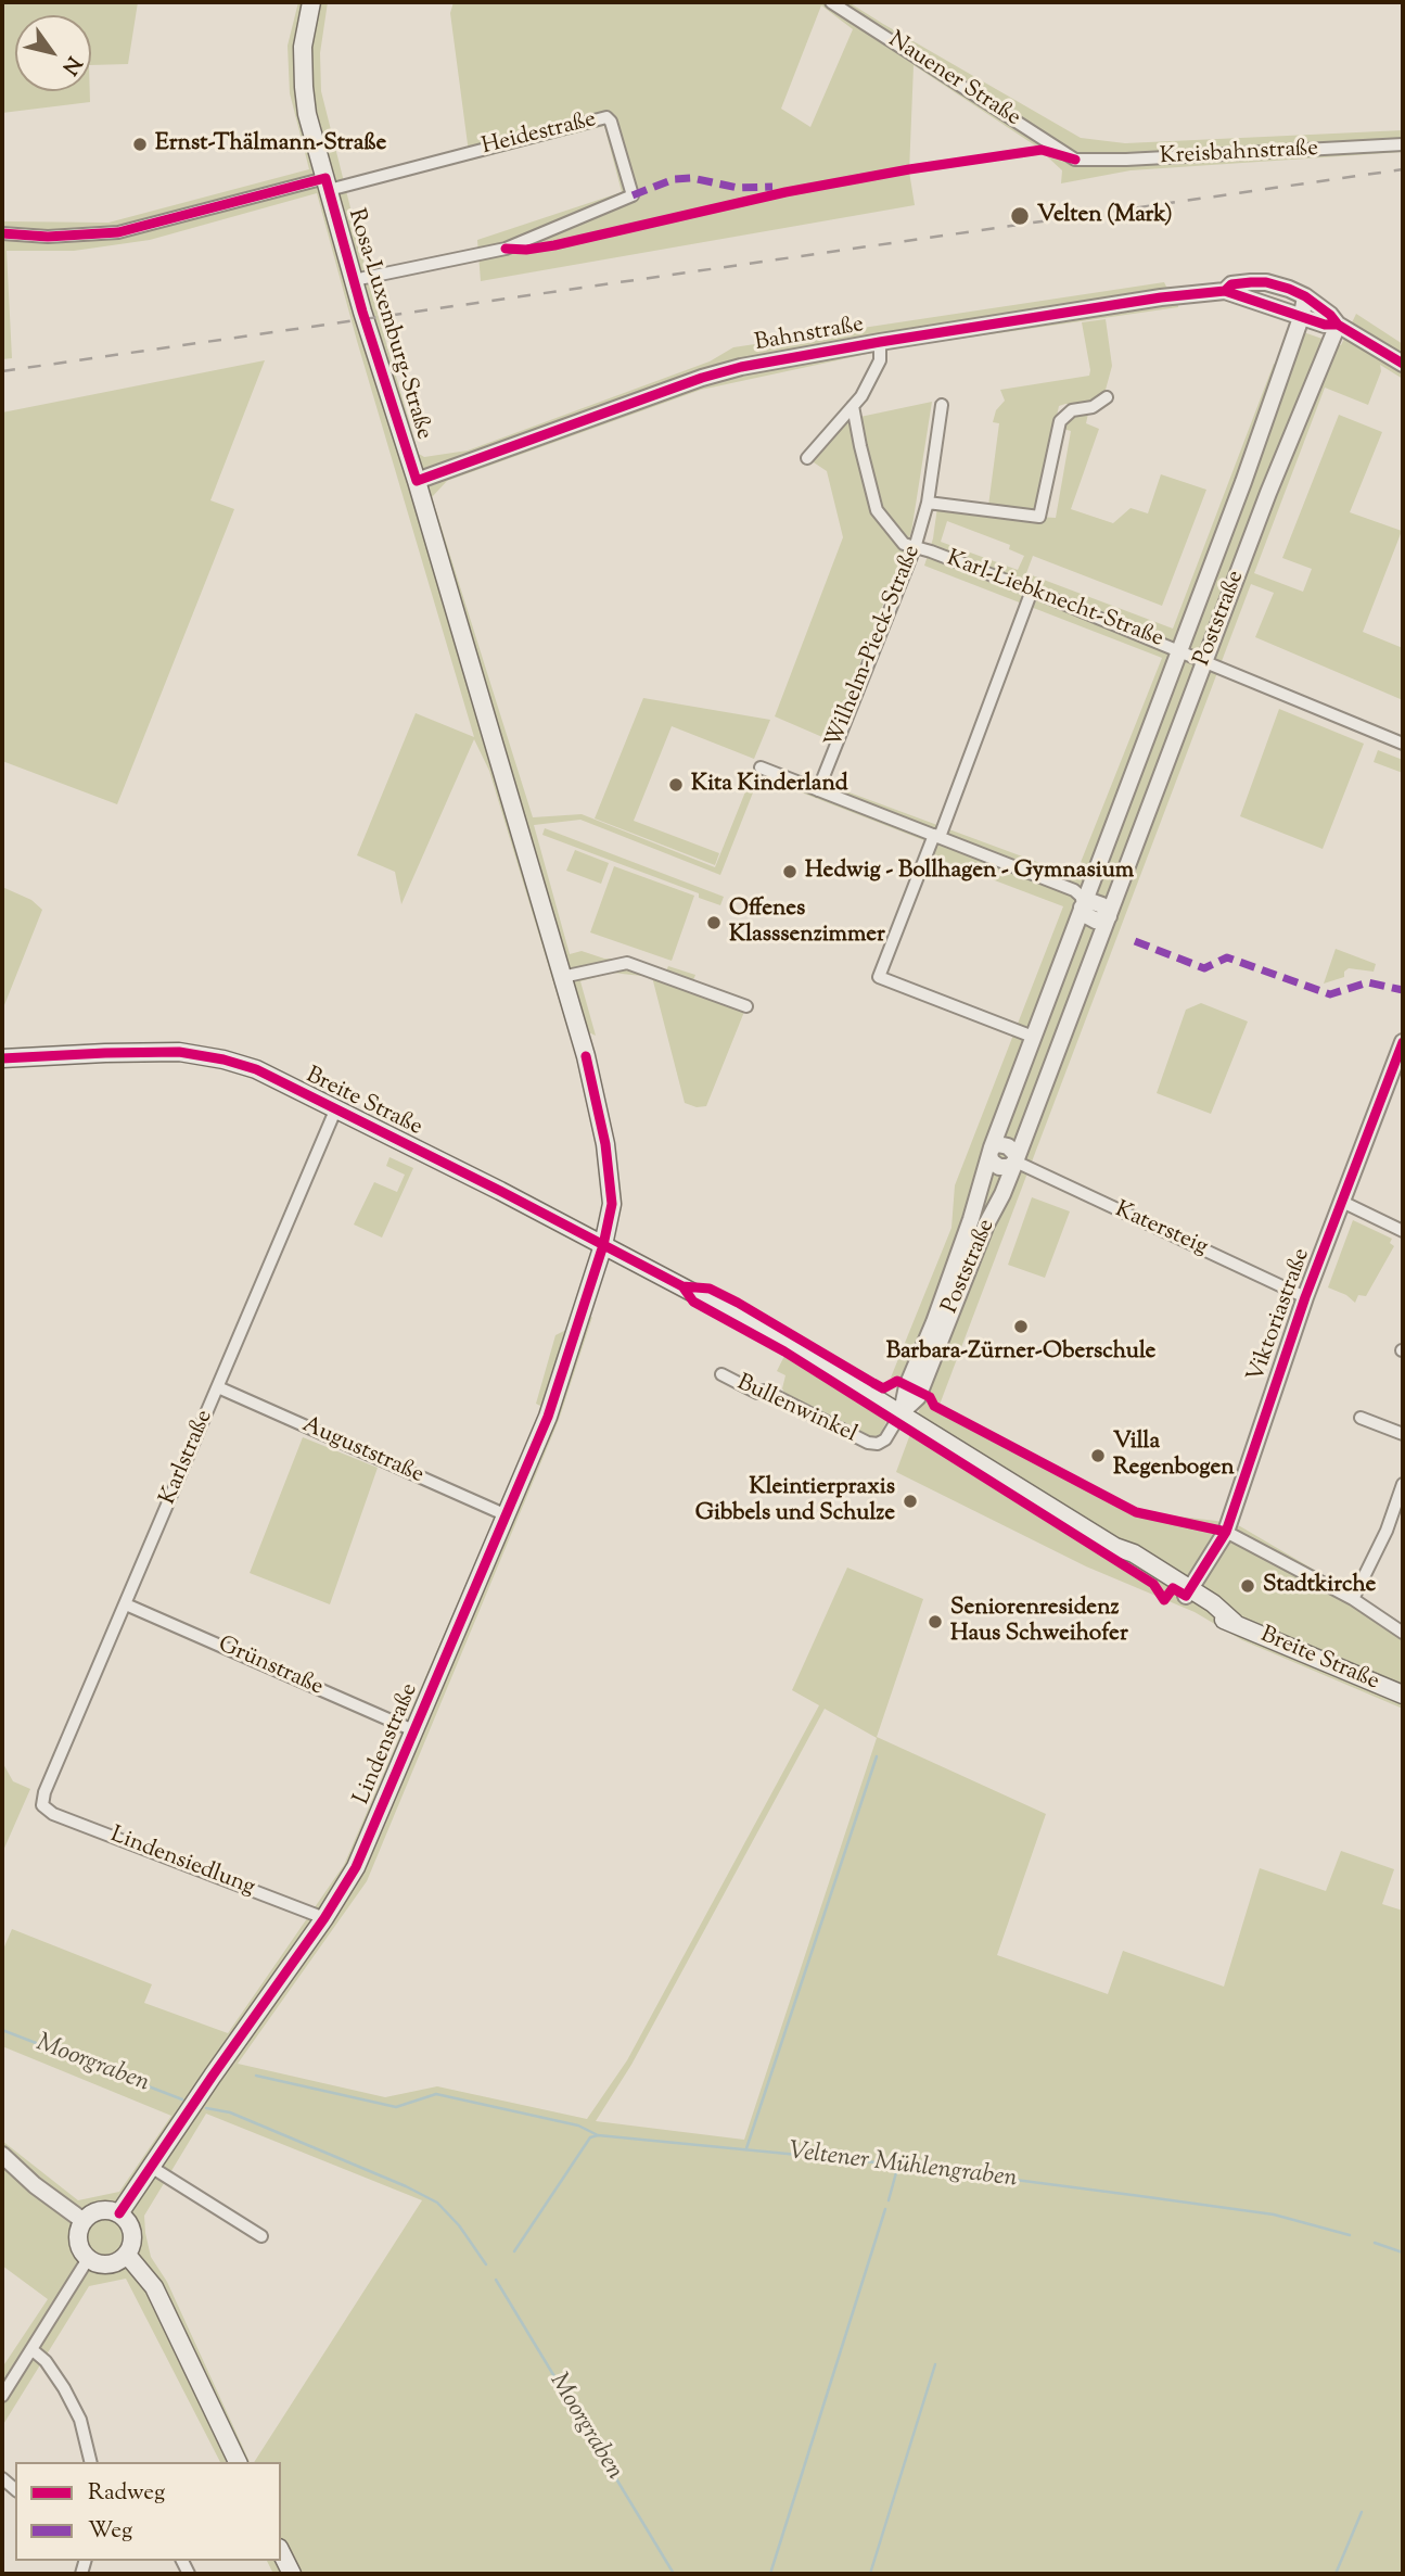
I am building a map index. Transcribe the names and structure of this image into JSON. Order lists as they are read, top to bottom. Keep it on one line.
{"streets":{"main road":["Rosa-Luxemburg-Straße","Breite Straße","Lindenstraße"],"street":["Nauener Straße","Heidestraße","Kreisbahnstraße","Bahnstraße","Karl-Liebknecht-Straße","Poststraße","Wilhelm-Pieck-Straße","Katersteig","Viktoriastraße","Bullenwinkel","Auguststraße","Karlstraße","Grünstraße","Lindensiedlung"]},"crossings":[["Nauener Straße","Kreisbahnstraße"],["Heidestraße","Rosa-Luxemburg-Straße"],["Rosa-Luxemburg-Straße","Bahnstraße"],["Rosa-Luxemburg-Straße","Breite Straße"],["Rosa-Luxemburg-Straße","Lindenstraße"],["Bahnstraße","Poststraße"],["Karl-Liebknecht-Straße","Poststraße"],["Karl-Liebknecht-Straße","Wilhelm-Pieck-Straße"],["Poststraße","Breite Straße"],["Poststraße","Katersteig"],["Poststraße","Bullenwinkel"],["Breite Straße","Viktoriastraße"],["Breite Straße","Bullenwinkel"],["Breite Straße","Karlstraße"],["Breite Straße","Lindenstraße"],["Katersteig","Viktoriastraße"],["Auguststraße","Karlstraße"],["Auguststraße","Lindenstraße"],["Karlstraße","Grünstraße"],["Karlstraße","Lindensiedlung"],["Grünstraße","Lindenstraße"],["Lindenstraße","Lindensiedlung"]],"water":["Moorgraben","Veltener Mühlengraben"],"places":["Ernst-Thälmann-Straße","Velten (Mark)","Kita Kinderland","Hedwig - Bollhagen - Gymnasium","Offenes Klasssenzimmer","Barbara-Zürner-Oberschule","Villa Regenbogen","Kleintierpraxis Gibbels und Schulze","Stadtkirche","Seniorenresidenz Haus Schweihofer"],"legend":["Radweg","Weg"],"north":"bottom right"}
